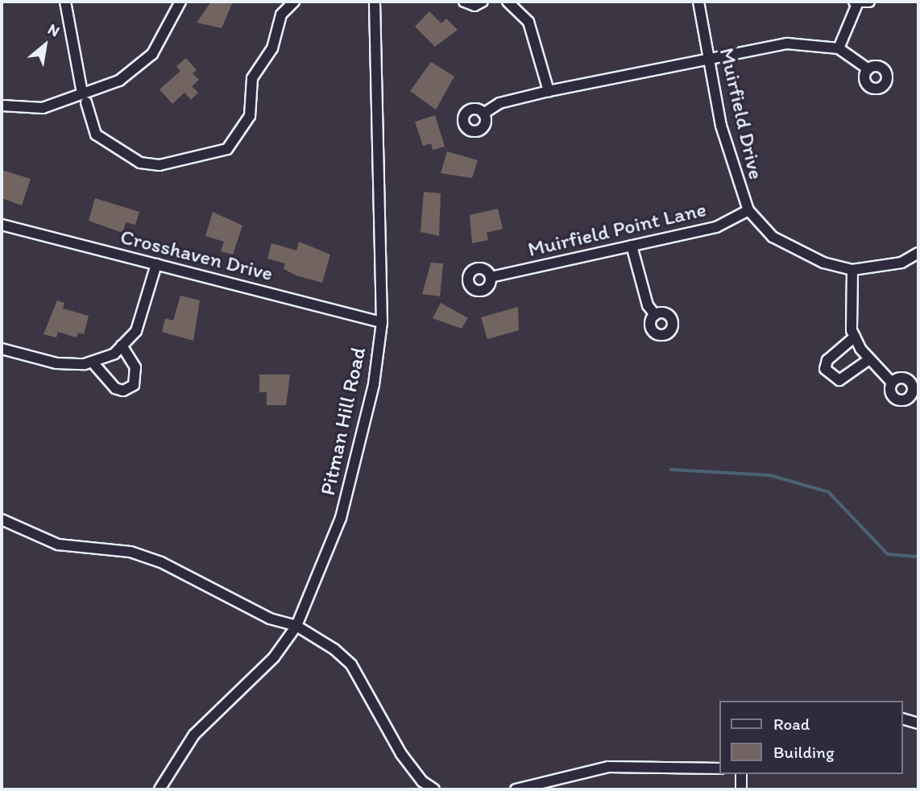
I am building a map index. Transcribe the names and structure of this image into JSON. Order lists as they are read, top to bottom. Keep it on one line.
{"streets":{"street":["Muirfield Drive","Muirfield Point Lane","Crosshaven Drive","Pitman Hill Road"]},"crossings":[["Muirfield Drive","Muirfield Point Lane"],["Crosshaven Drive","Pitman Hill Road"]],"legend":["Road","Building"],"north":"top right"}
